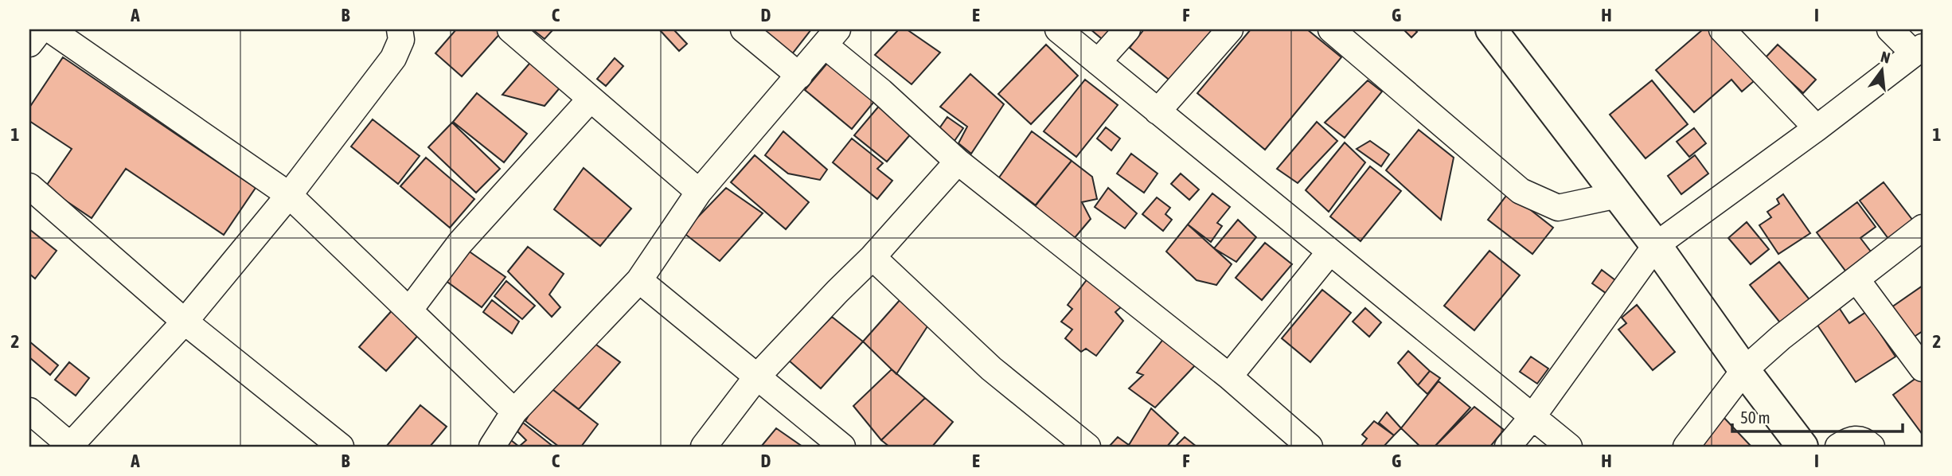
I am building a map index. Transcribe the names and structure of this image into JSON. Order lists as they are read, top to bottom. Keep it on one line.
{"scale_bar":"50 m","north":"top","grid":{"columns":["A","B","C","D","E","F","G","H","I"],"rows":["1","2"]}}
